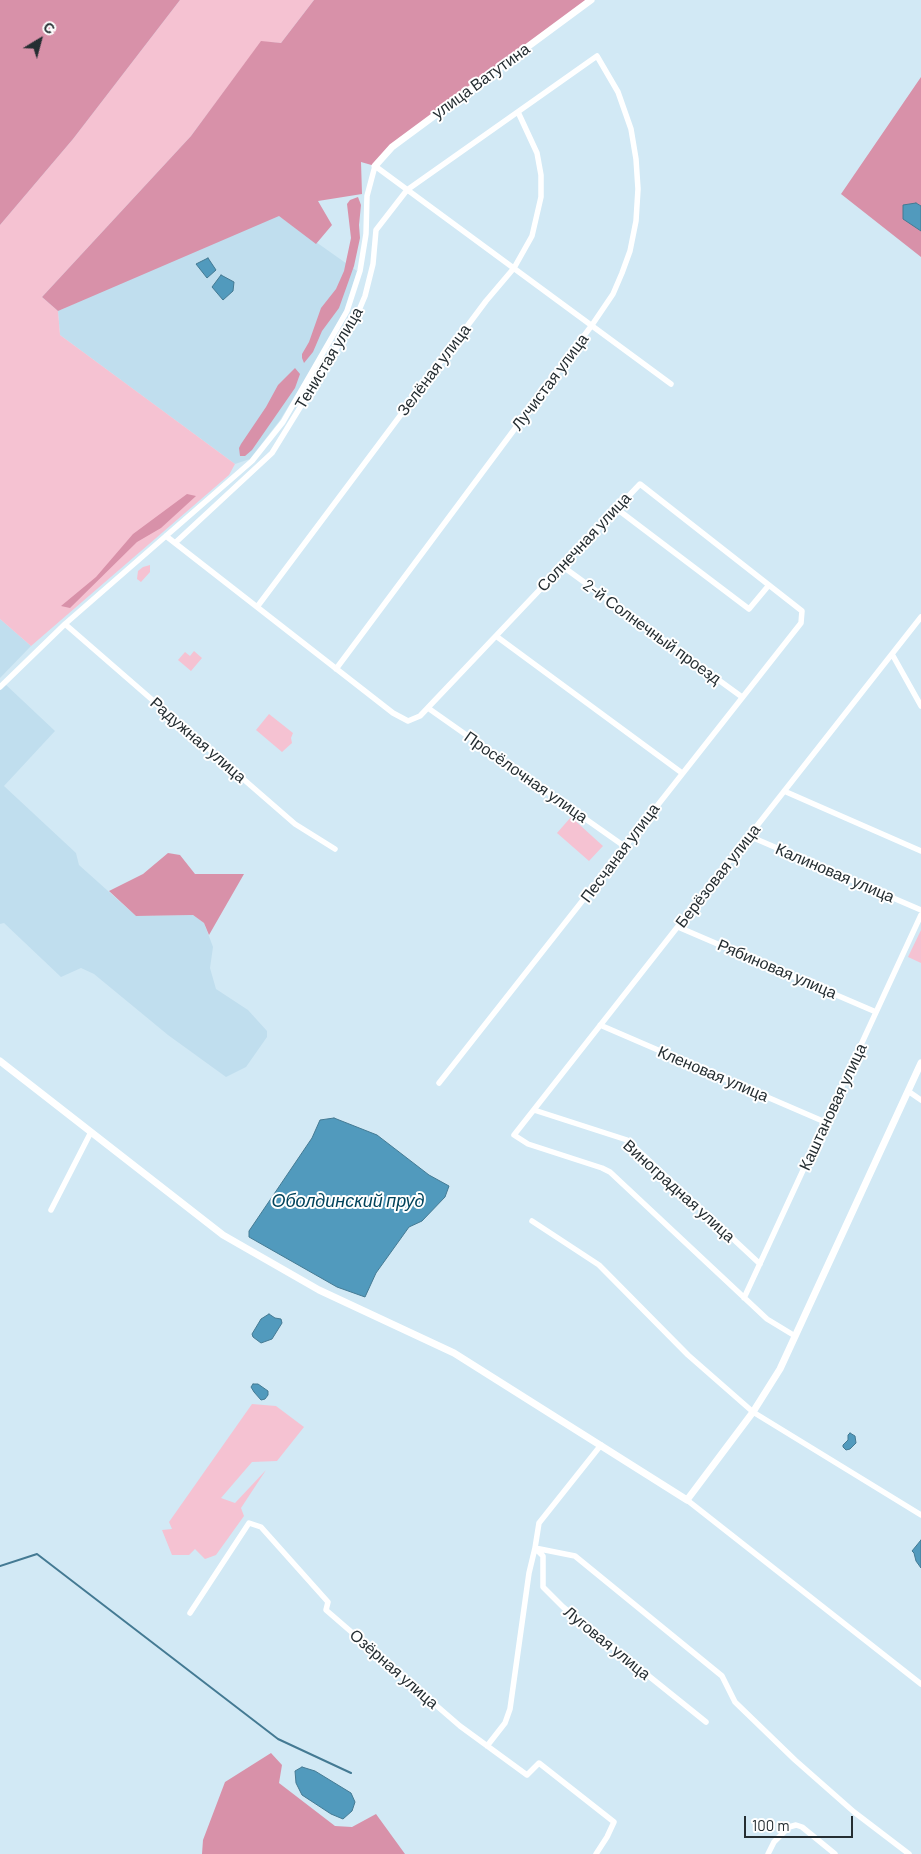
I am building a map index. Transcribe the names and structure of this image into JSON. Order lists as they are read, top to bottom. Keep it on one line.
{"streets":{"street":["улица Ватутина","Тенистая улица","Зелёная улица","Лучистая улица","Солнечная улица","2-й Солнечный проезд","Радужная улица","Просёлочная улица","Песчаная улица","Калиновая улица","Берёзовая улица","Рябиновая улица","Кленовая улица","Каштановая улица","Виноградная улица","Луговая улица","Озёрная улица"]},"crossings":[["Тенистая улица","Зелёная улица"],["Тенистая улица","Лучистая улица"],["Лучистая улица","Солнечная улица"],["Солнечная улица","2-й Солнечный проезд"],["Солнечная улица","Просёлочная улица"],["Солнечная улица","Песчаная улица"],["2-й Солнечный проезд","Песчаная улица"],["Просёлочная улица","Песчаная улица"],["Калиновая улица","Берёзовая улица"],["Берёзовая улица","Рябиновая улица"],["Берёзовая улица","Кленовая улица"],["Берёзовая улица","Каштановая улица"],["Берёзовая улица","Виноградная улица"],["Рябиновая улица","Каштановая улица"],["Кленовая улица","Каштановая улица"],["Каштановая улица","Виноградная улица"]],"water":["Оболдинский пруд"],"scale_bar":"100 m","north":"top right"}
